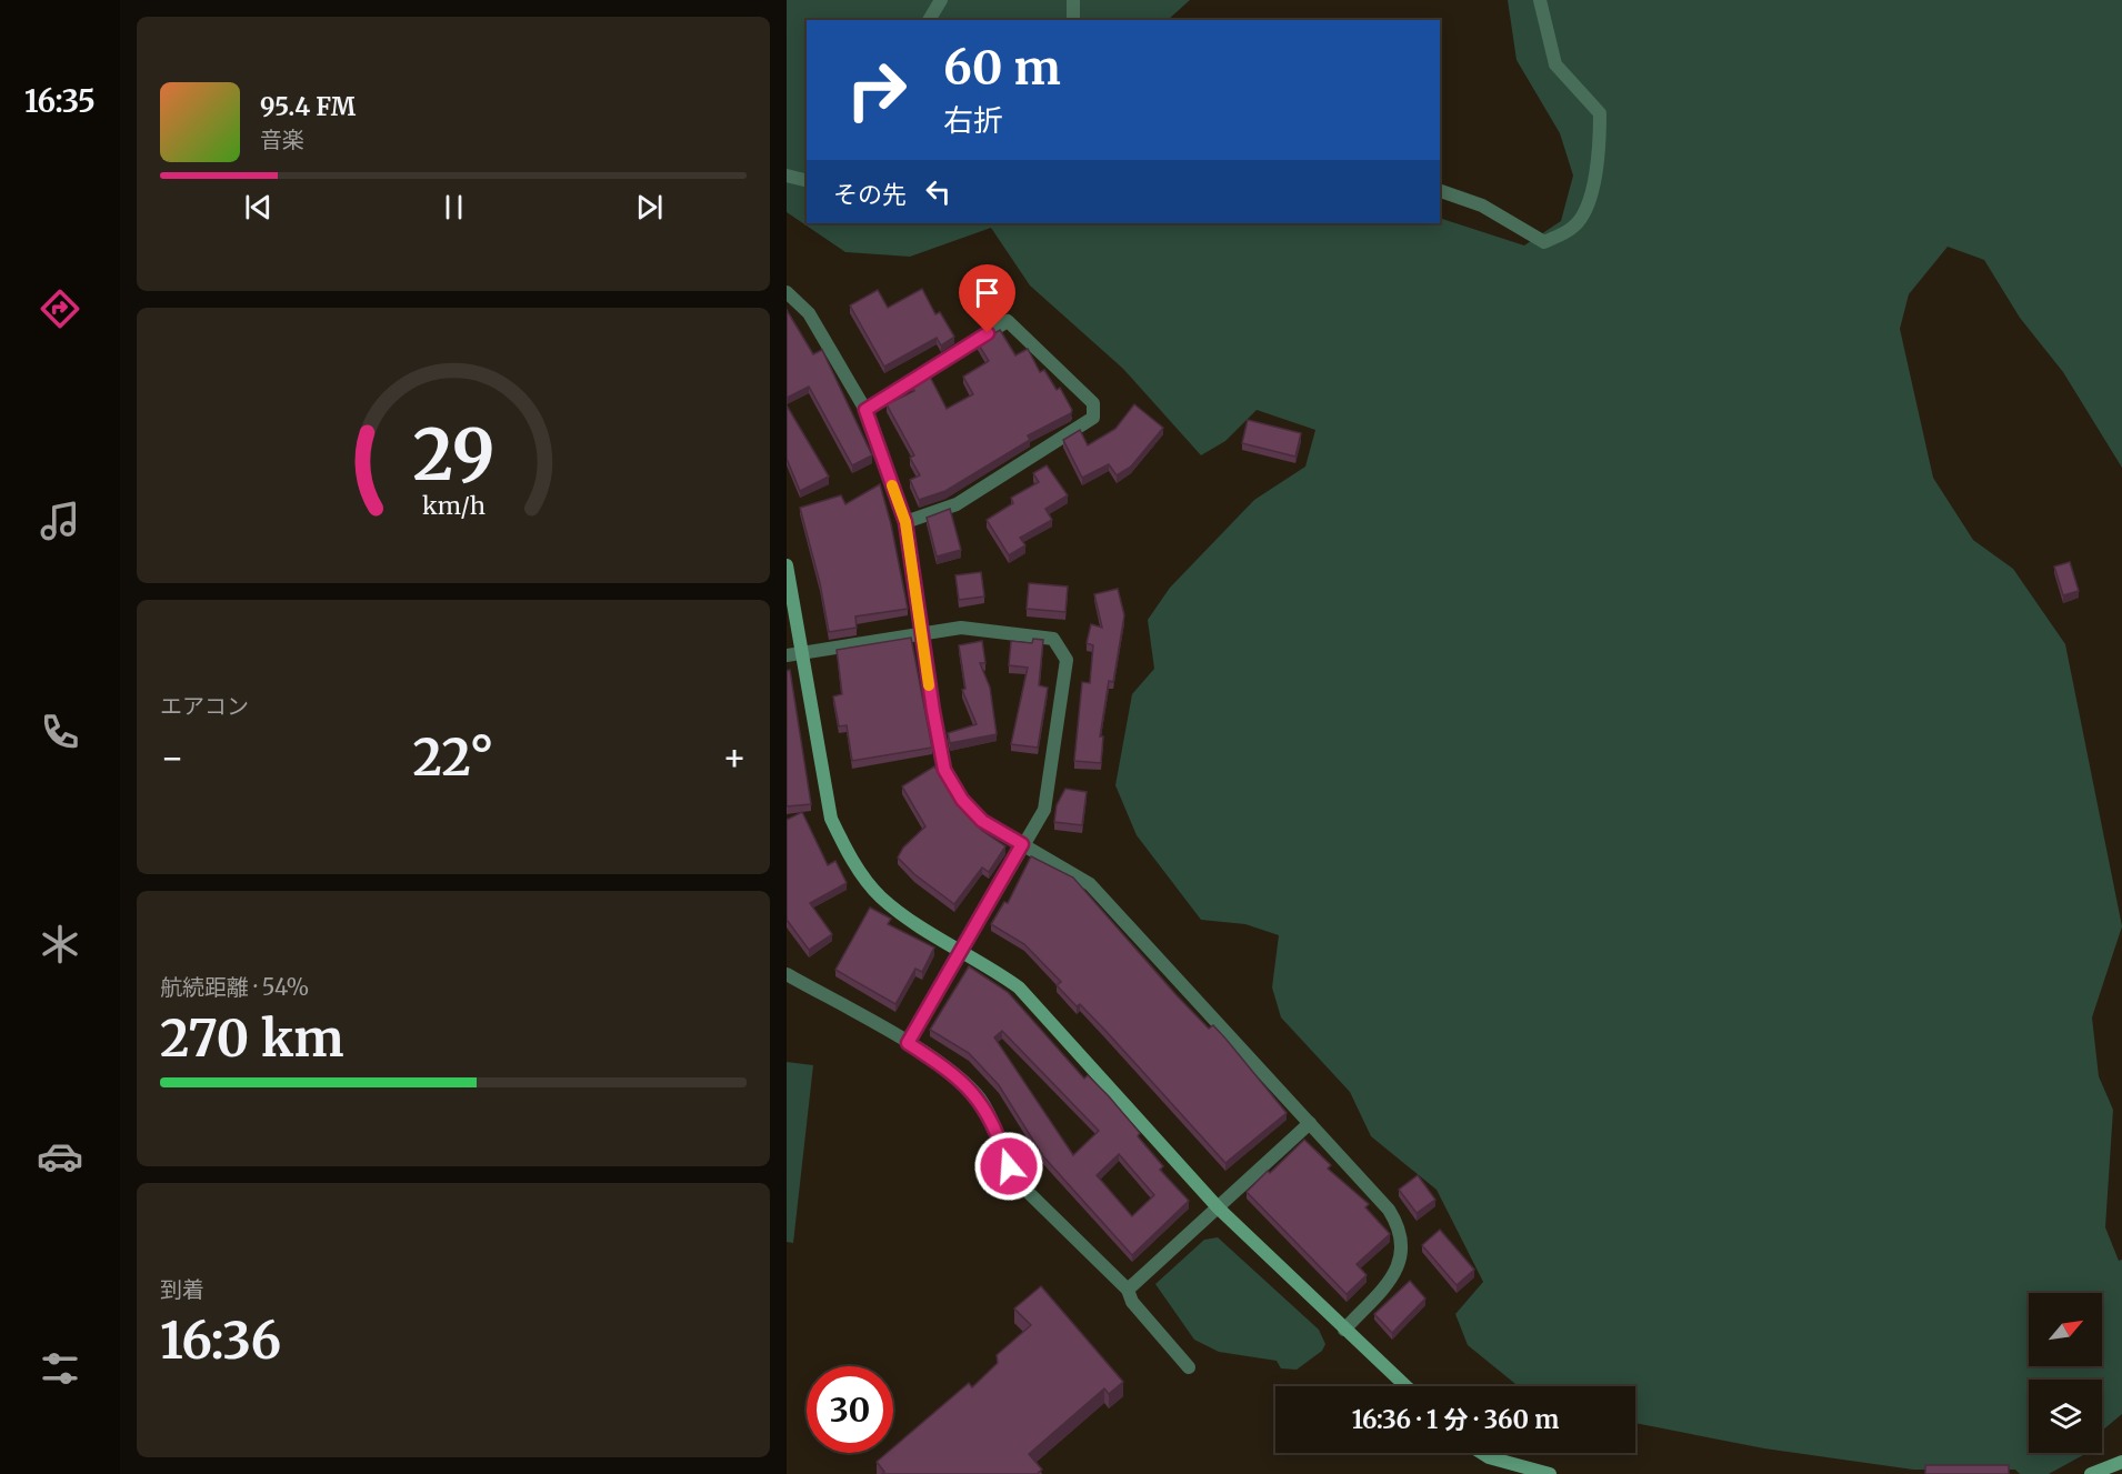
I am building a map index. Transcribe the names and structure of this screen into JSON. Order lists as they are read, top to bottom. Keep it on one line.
{"north":"top right","page":{"tabs":"16:35","turn":["60 m","右折"],"song":["95.4 FM","音楽"],"then":"その先","tile":["エアコン",["航続距離 · 54%","270 km"],["到着","16:36"]],"heat":["−","22°","+"],"limit":"30","trip":"16:36 · 1 分 · 360 m","gauge":["29","km/h"]}}
